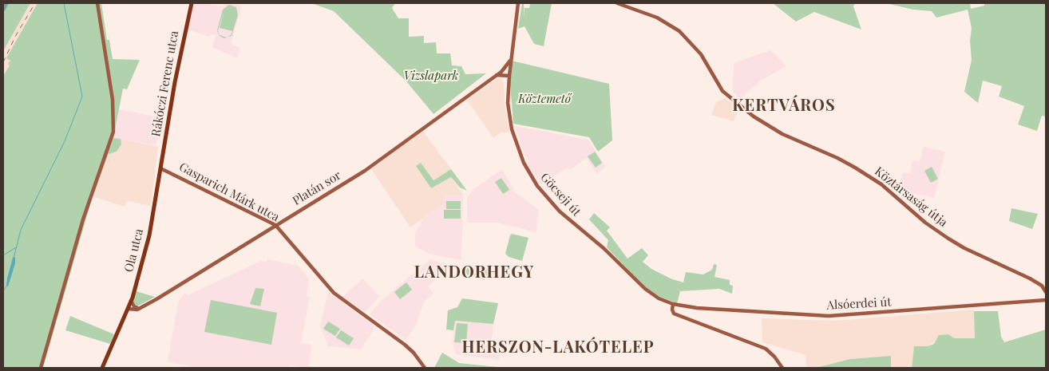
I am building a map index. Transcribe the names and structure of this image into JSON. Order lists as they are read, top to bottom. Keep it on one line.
{"streets":{"main road":["Rákóczi Ferenc utca","Ola utca"],"street":["Platán sor","Gasparich Márk utca","Göcseji út","Köztársaság útja","Alsóerdei út"]},"crossings":[["Rákóczi Ferenc utca","Gasparich Márk utca"],["Rákóczi Ferenc utca","Ola utca"],["Platán sor","Gasparich Márk utca"],["Platán sor","Göcseji út"],["Gasparich Márk utca","Ola utca"],["Göcseji út","Alsóerdei út"]],"districts":["KERTVÁROS","LANDORHEGY","HERSZON-LAKÓTELEP"],"parks":["Vizslapark","Köztemető"]}
